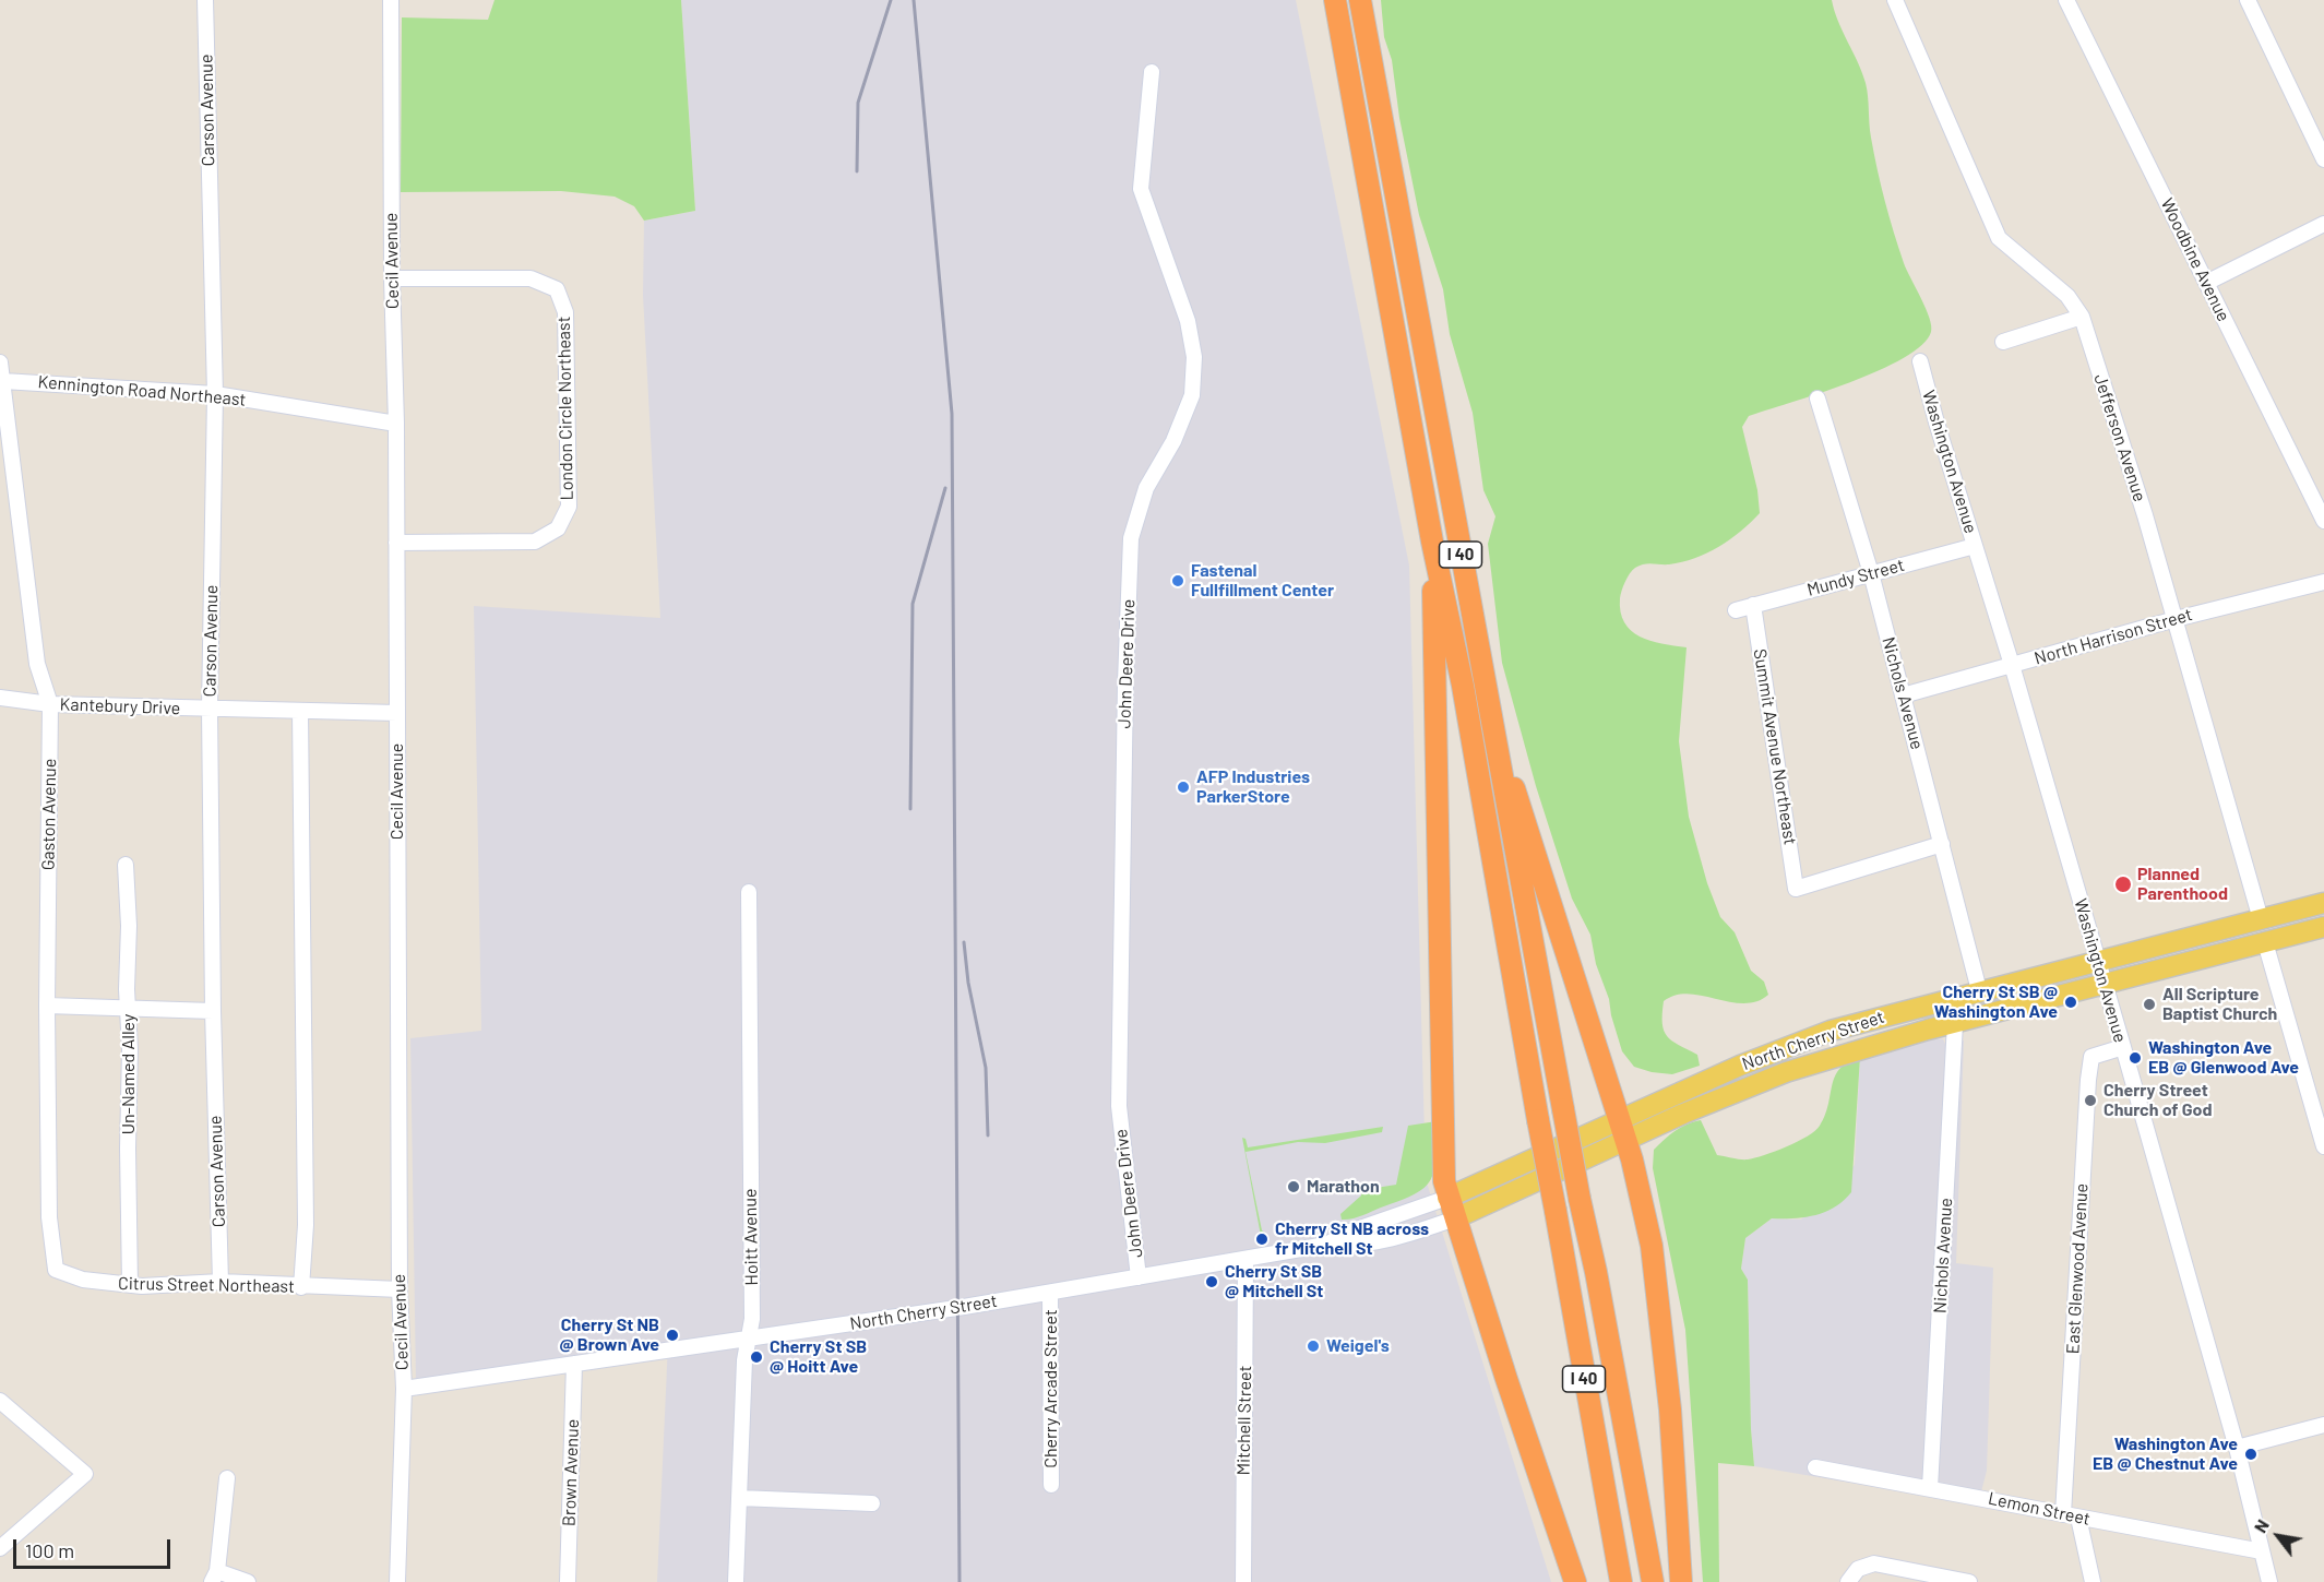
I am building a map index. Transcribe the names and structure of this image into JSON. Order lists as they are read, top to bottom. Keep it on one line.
{"streets":{"highway":["I 40"],"main road":["North Cherry Street"],"street":["Carson Avenue","Woodbine Avenue","Cecil Avenue","Kennington Road Northeast","London Circle Northeast","Jefferson Avenue","Washington Avenue","Mundy Street","North Harrison Street","John Deere Drive","Nichols Avenue","Kantebury Drive","Summit Avenue Northeast","Gaston Avenue","Un-Named Alley","Hoitt Avenue","East Glenwood Avenue","Citrus Street Northeast","Cherry Arcade Street","Mitchell Street","Brown Avenue","Lemon Street"]},"crossings":[["Carson Avenue","Kennington Road Northeast"],["Carson Avenue","Kantebury Drive"],["Carson Avenue","Citrus Street Northeast"],["Cecil Avenue","Kennington Road Northeast"],["Cecil Avenue","London Circle Northeast"],["Cecil Avenue","Kantebury Drive"],["Cecil Avenue","North Cherry Street"],["Cecil Avenue","Citrus Street Northeast"],["Kennington Road Northeast","Gaston Avenue"],["Jefferson Avenue","North Harrison Street"],["Jefferson Avenue","North Cherry Street"],["Washington Avenue","Mundy Street"],["Washington Avenue","North Harrison Street"],["Washington Avenue","North Cherry Street"],["Washington Avenue","East Glenwood Avenue"],["Washington Avenue","Lemon Street"],["Mundy Street","Nichols Avenue"],["Mundy Street","Summit Avenue Northeast"],["North Harrison Street","Nichols Avenue"],["John Deere Drive","North Cherry Street"],["Nichols Avenue","Summit Avenue Northeast"],["Nichols Avenue","North Cherry Street"],["Nichols Avenue","Lemon Street"],["Kantebury Drive","Gaston Avenue"],["Gaston Avenue","Citrus Street Northeast"],["North Cherry Street","Hoitt Avenue"],["North Cherry Street","Cherry Arcade Street"],["North Cherry Street","Mitchell Street"],["North Cherry Street","Brown Avenue"],["Un-Named Alley","Citrus Street Northeast"],["East Glenwood Avenue","Lemon Street"]],"places":["Fastenal Fullfillment Center","AFP Industries ParkerStore","Planned Parenthood","Cherry St SB @ Washington Ave","All Scripture Baptist Church","Washington Ave EB @ Glenwood Ave","Cherry Street Church of God","Marathon","Cherry St NB across fr Mitchell St","Cherry St SB @ Mitchell St","Cherry St NB @ Brown Ave","Weigel's","Cherry St SB @ Hoitt Ave","Washington Ave EB @ Chestnut Ave"],"scale_bar":"100 m","north":"top left"}
